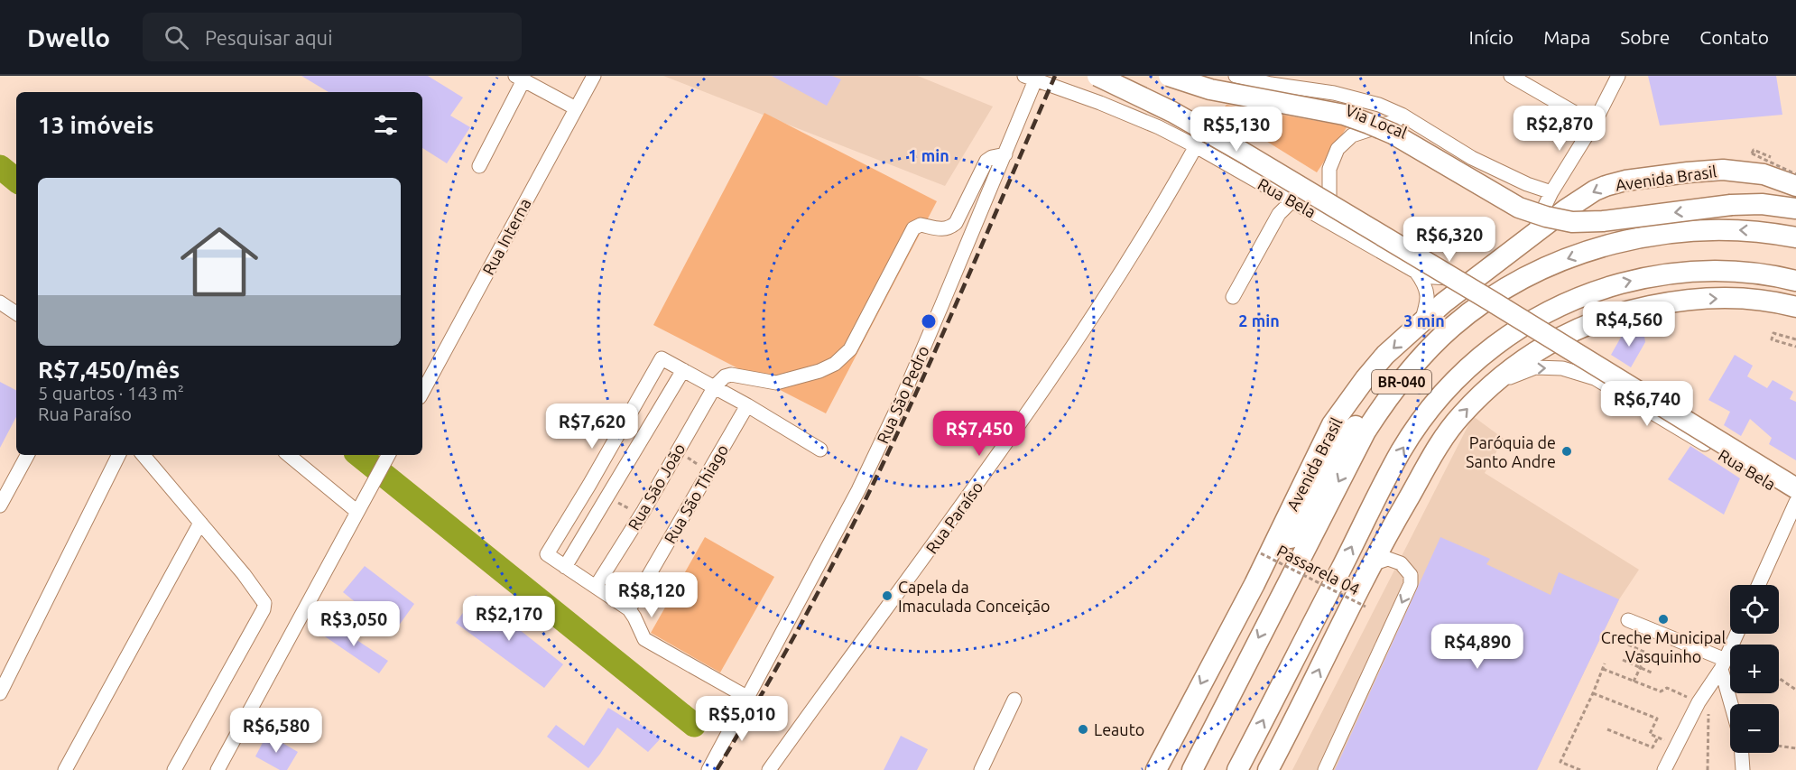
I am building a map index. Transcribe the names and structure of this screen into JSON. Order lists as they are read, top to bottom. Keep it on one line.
{"streets":{"highway":["Avenida Brasil","BR-040"],"street":["Via Local","Rua Bela","Rua Interna","Rua São Pedro","Rua São João","Rua São Thiago","Rua Paraíso"],"path":["Passarela 04"]},"crossings":[["Avenida Brasil","Rua Bela"],["Rua Bela","Rua São Pedro"],["Rua Bela","Rua Paraíso"]],"one_way":["Rua Bela"],"places":["Paróquia de Santo Andre","Capela da Imaculada Conceição","Creche Municipal Vasquinho","Leauto"],"page":{"header":"Dwello","search":"Pesquisar aqui","nav":["Início","Mapa","Sobre","Contato"],"heading":"13 imóveis","price":["R$2,870","R$5,130","R$6,320","R$4,560","R$6,740","R$7,620","R$7,450","R$8,120","R$2,170","R$3,050","R$4,890","R$5,010","R$6,580"],"list":[{"name":"R$7,450/mês","note":"5 quartos · 143 m² · Rua Paraíso"}],"map_buttons":["+","−"]},"rings":["1 min","2 min","3 min"]}
